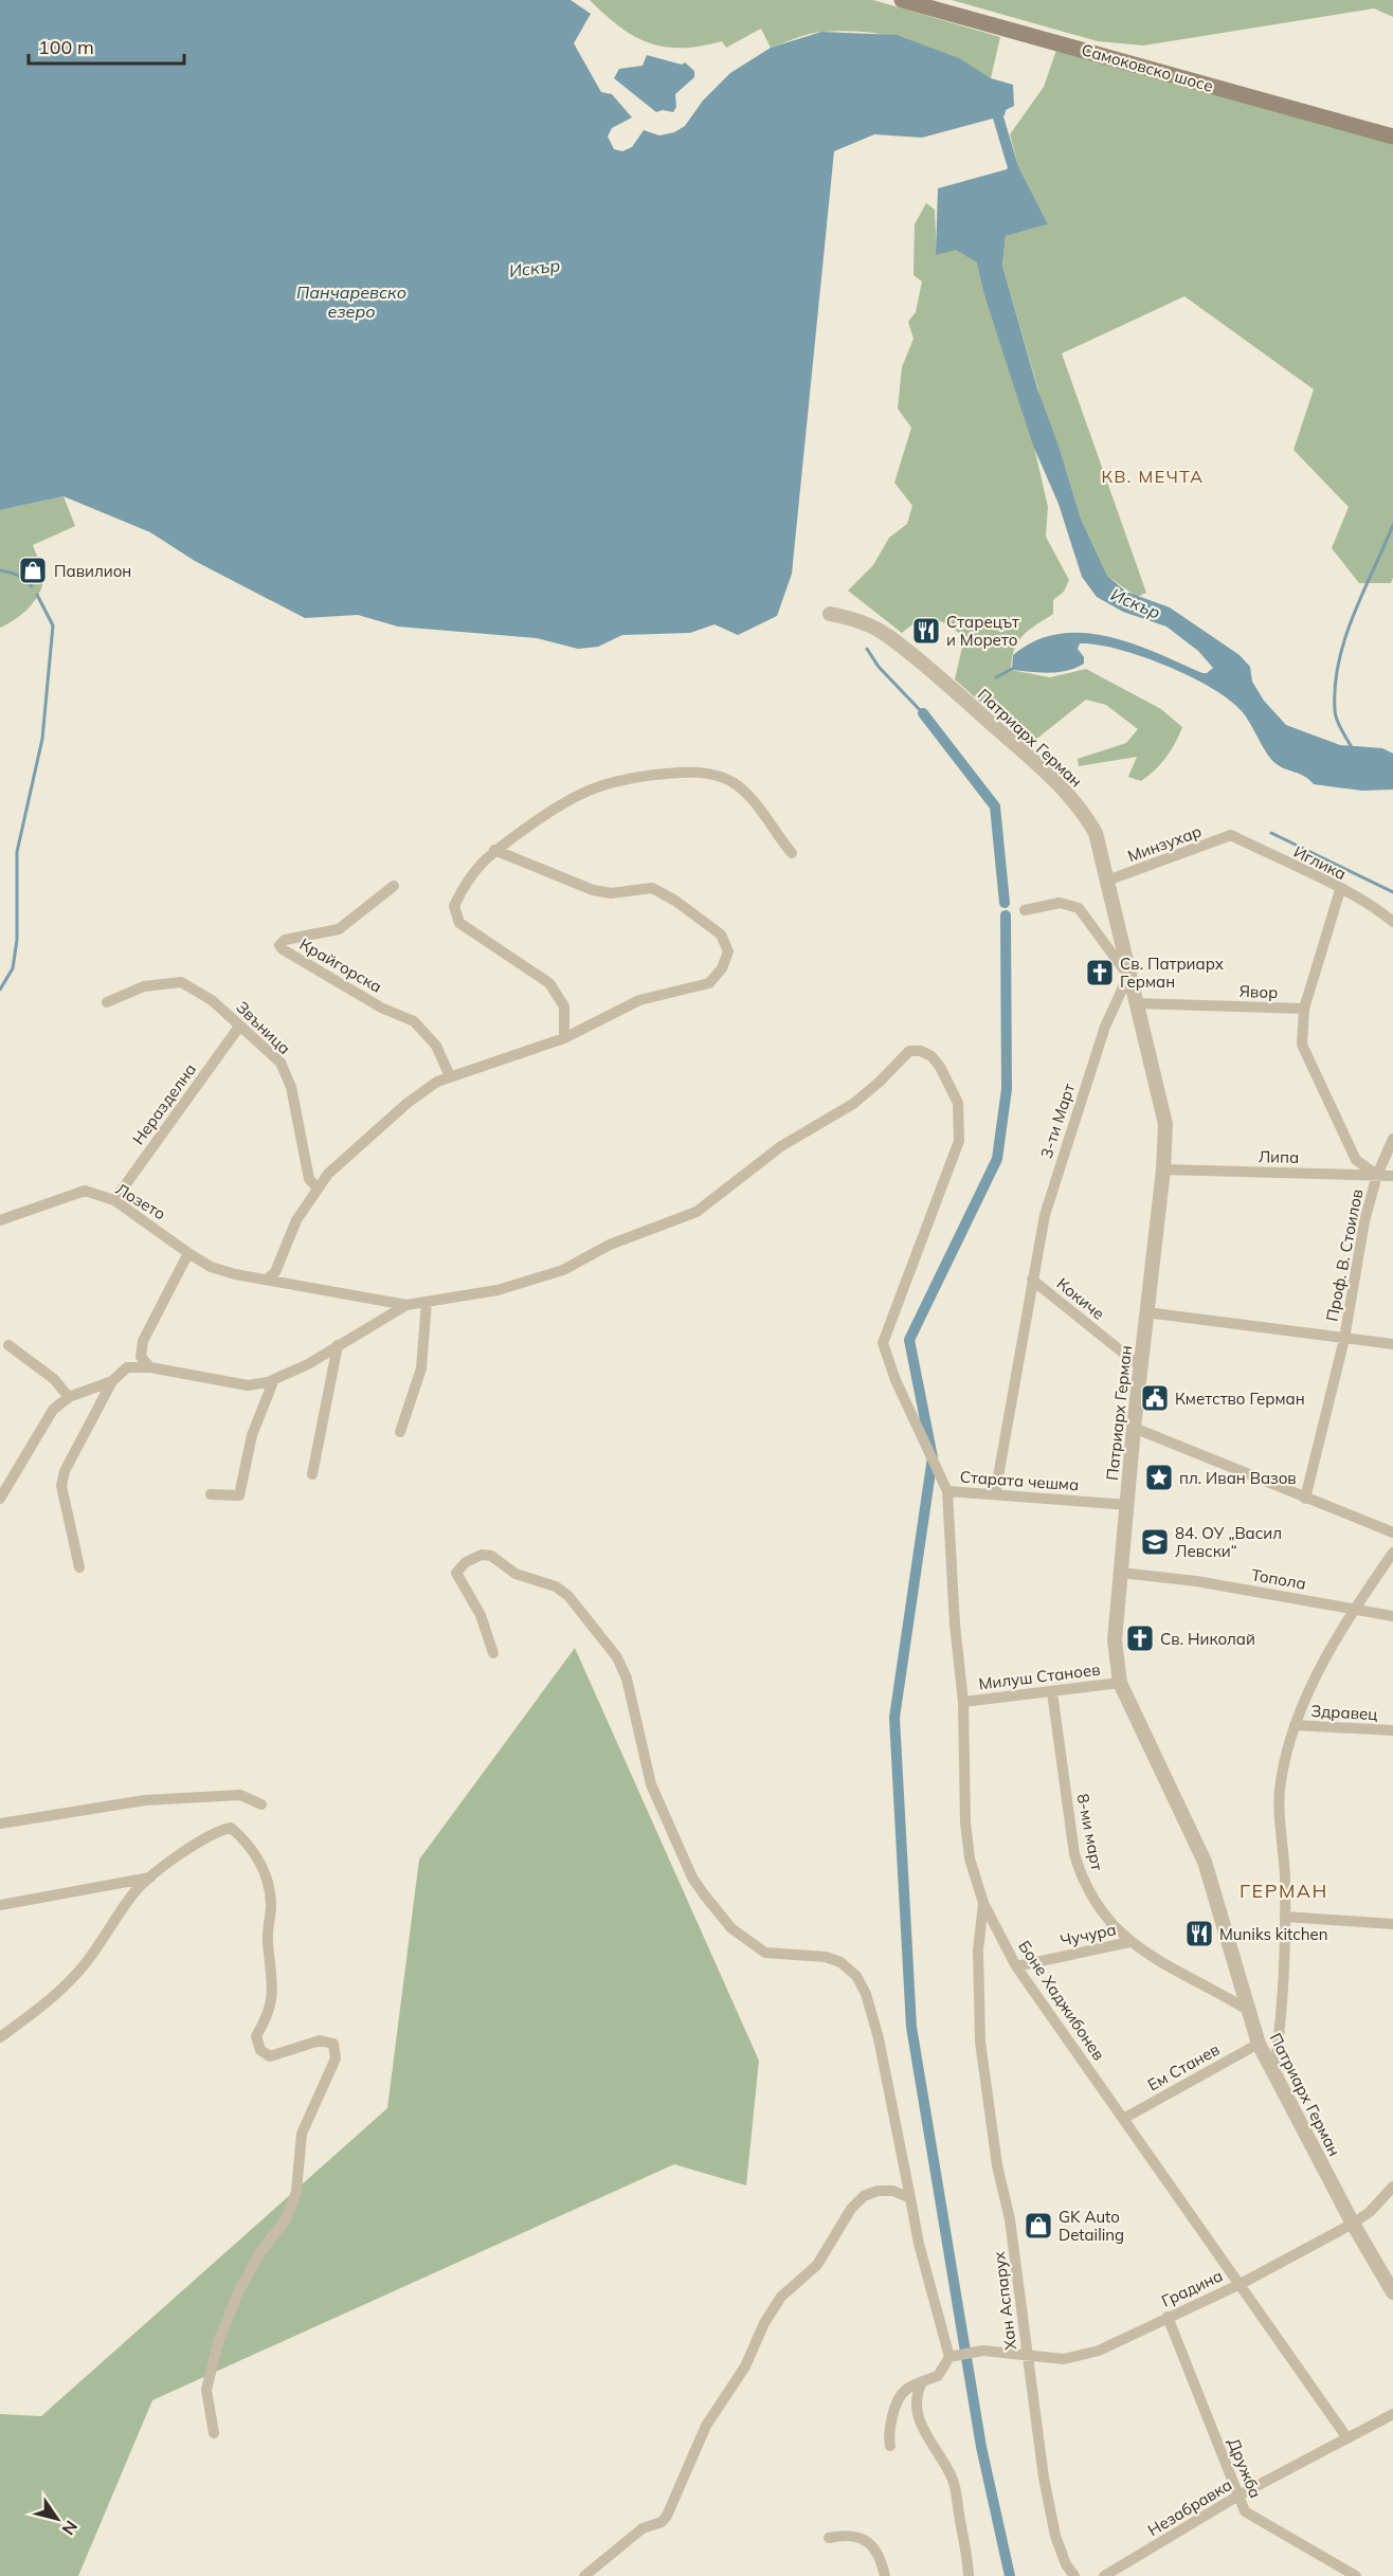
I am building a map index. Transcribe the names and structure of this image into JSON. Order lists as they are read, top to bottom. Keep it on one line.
{"streets":{"main road":["Самоковско шосе"],"street":["Патриарх Герман","Минзухар","Иглика","Крайгорска","Явор","Звъница","Неразделна","3-ти Март","Липа","Лозето","Проф. В. Стоилов","Кокиче","Старата чешма","Топола","Милуш Станоев","Здравец","8-ми март","Чучура","Боне Хаджибонев","Ем Станев","Градина","Хан Аспарух","Дружба","Незабравка"]},"crossings":[["Патриарх Герман","Минзухар"],["Патриарх Герман","Явор"],["Патриарх Герман","3-ти Март"],["Патриарх Герман","Липа"],["Патриарх Герман","Кокиче"],["Патриарх Герман","Старата чешма"],["Патриарх Герман","Топола"],["Патриарх Герман","Милуш Станоев"],["Патриарх Герман","8-ми март"],["Патриарх Герман","Ем Станев"],["Патриарх Герман","Градина"],["Минзухар","Иглика"],["Иглика","Проф. В. Стоилов"],["Явор","Проф. В. Стоилов"],["Звъница","Неразделна"],["Неразделна","Лозето"],["3-ти Март","Кокиче"],["3-ти Март","Старата чешма"],["Липа","Проф. В. Стоилов"],["Лозето","Боне Хаджибонев"],["Старата чешма","Боне Хаджибонев"],["Милуш Станоев","8-ми март"],["Милуш Станоев","Боне Хаджибонев"],["8-ми март","Чучура"],["Чучура","Боне Хаджибонев"],["Боне Хаджибонев","Ем Станев"],["Боне Хаджибонев","Градина"],["Боне Хаджибонев","Хан Аспарух"],["Боне Хаджибонев","Незабравка"],["Градина","Хан Аспарух"],["Градина","Дружба"],["Дружба","Незабравка"]],"districts":["КВ. МЕЧТА","ГЕРМАН"],"water":["Искър","Панчаревско езеро"],"places":{"shop":["Павилион","GK Auto Detailing"],"restaurant":["Старецът и Морето","Muniks kitchen"],"church":["Св. Патриарх Герман","Св. Николай"],"public building":["Кметство Герман"],"place":["пл. Иван Вазов"],"school or university":["84. ОУ „Васил Левски“"]},"scale_bar":"100 m","north":"bottom right"}
